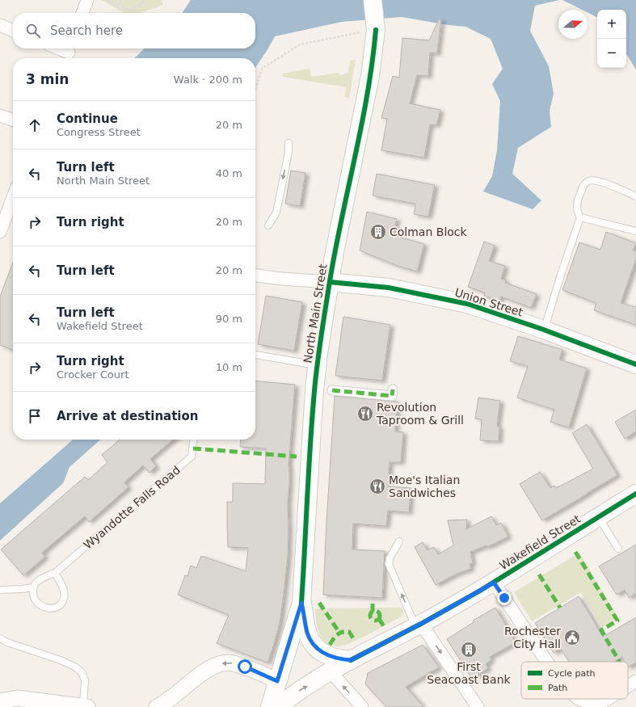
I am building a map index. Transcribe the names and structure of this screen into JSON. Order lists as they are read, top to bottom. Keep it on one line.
{"streets":{"main road":["Union Street","North Main Street","Wakefield Street"],"lane":["Wyandotte Falls Road"]},"crossings":[["Union Street","North Main Street"]],"places":{"building":["Colman Block","First Seacoast Bank"],"restaurant":["Revolution Taproom & Grill","Moe's Italian Sandwiches"],"public building":["Rochester City Hall"]},"legend":["Cycle path","Path"],"north":"right","page":{"map_buttons":["+","−"],"search":"Search here","heading":["3 min","Walk · 200 m"],"list":[["Continue","Congress Street","20 m"],["Turn left","North Main Street","40 m"],["Turn right","20 m"],["Turn left","20 m"],["Turn left","Wakefield Street","90 m"],["Turn right","Crocker Court","10 m"],"Arrive at destination"]}}
